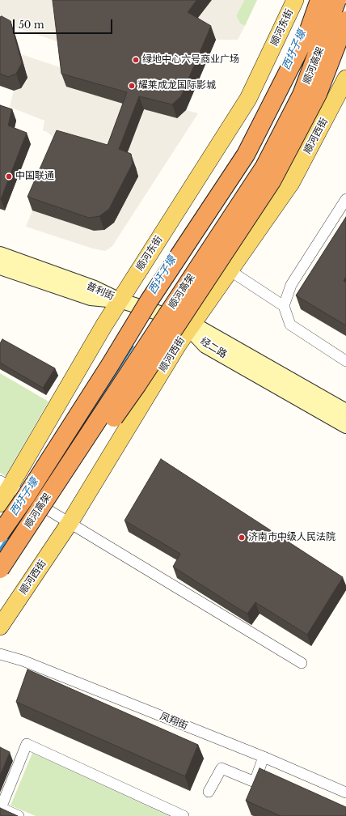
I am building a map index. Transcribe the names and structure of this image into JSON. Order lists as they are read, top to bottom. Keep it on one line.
{"streets":{"highway":["顺河高架"],"main road":["顺河东街","顺河西街"],"street":["普利街","经二路","凤翔街"]},"crossings":[["顺河东街","普利街"],["顺河西街","经二路"]],"water":["西圩子壕"],"places":["绿地中心六号商业广场","耀莱成龙国际影城","中国联通","济南市中级人民法院"],"scale_bar":"50 m"}
